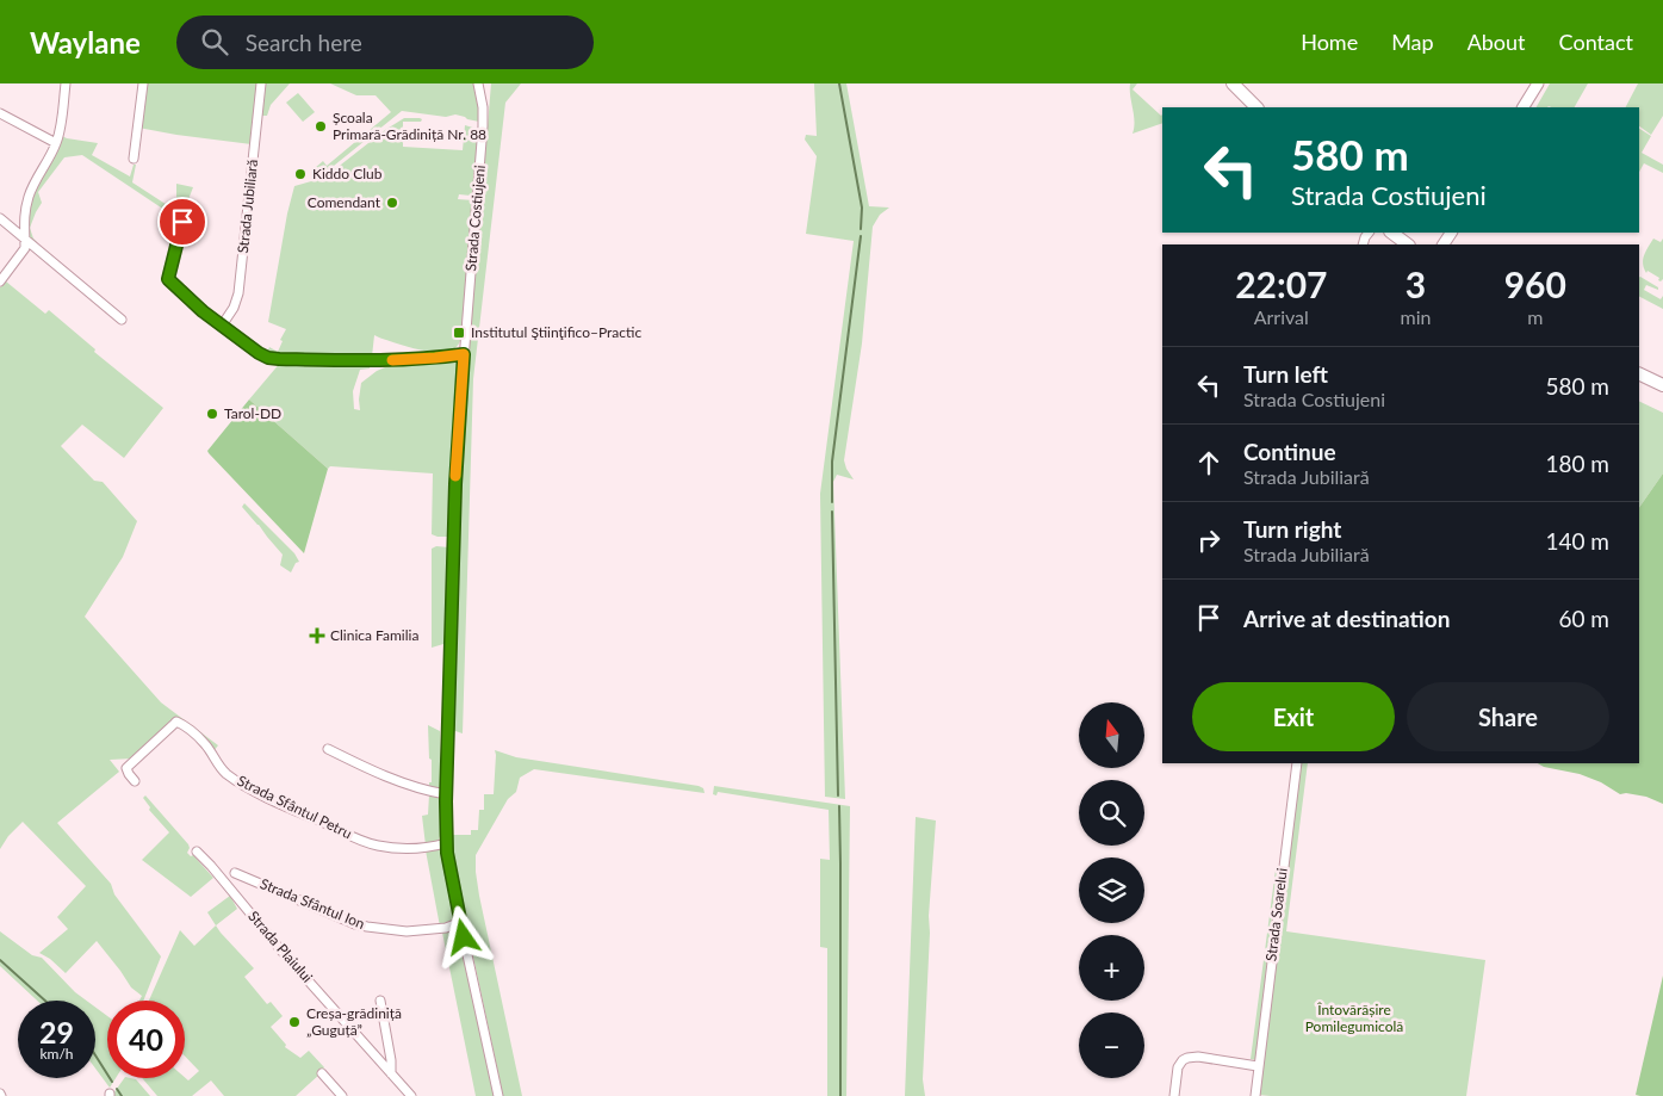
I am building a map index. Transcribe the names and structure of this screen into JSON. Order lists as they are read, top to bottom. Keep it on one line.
{"streets":{"street":["Strada Jubiliară","Strada Costiujeni","Strada Sfântul Petru","Strada Sfântul Ion","Strada Soarelui","Strada Plaiului"]},"crossings":[["Strada Costiujeni","Strada Sfântul Petru"],["Strada Costiujeni","Strada Sfântul Ion"]],"parks":["Întovărășire Pomilegumicolă"],"places":{"other":["Școala Primară-Grădiniță Nr. 88","Kiddo Club","Comendant","Tarol-DD","Creșa-grădiniță „Guguță”"],"transit":["Institutul Ştiinţifico–Practic"],"health":["Clinica Familia"]},"north":"top","page":{"header":"Waylane","search":"Search here","nav":["Home","Map","About","Contact"],"turn":["580 m","Strada Costiujeni"],"eta":["22:07","Arrival","3","min","960","m"],"list":[{"name":"Turn left","note":"Strada Costiujeni","value":"580 m"},{"name":"Continue","note":"Strada Jubiliară","value":"180 m"},{"name":"Turn right","note":"Strada Jubiliară","value":"140 m"},{"name":"Arrive at destination","value":"60 m"}],"buttons":["Exit","Share"],"map_buttons":["+","−"],"speed":"29 km/h","limit":"40"}}
